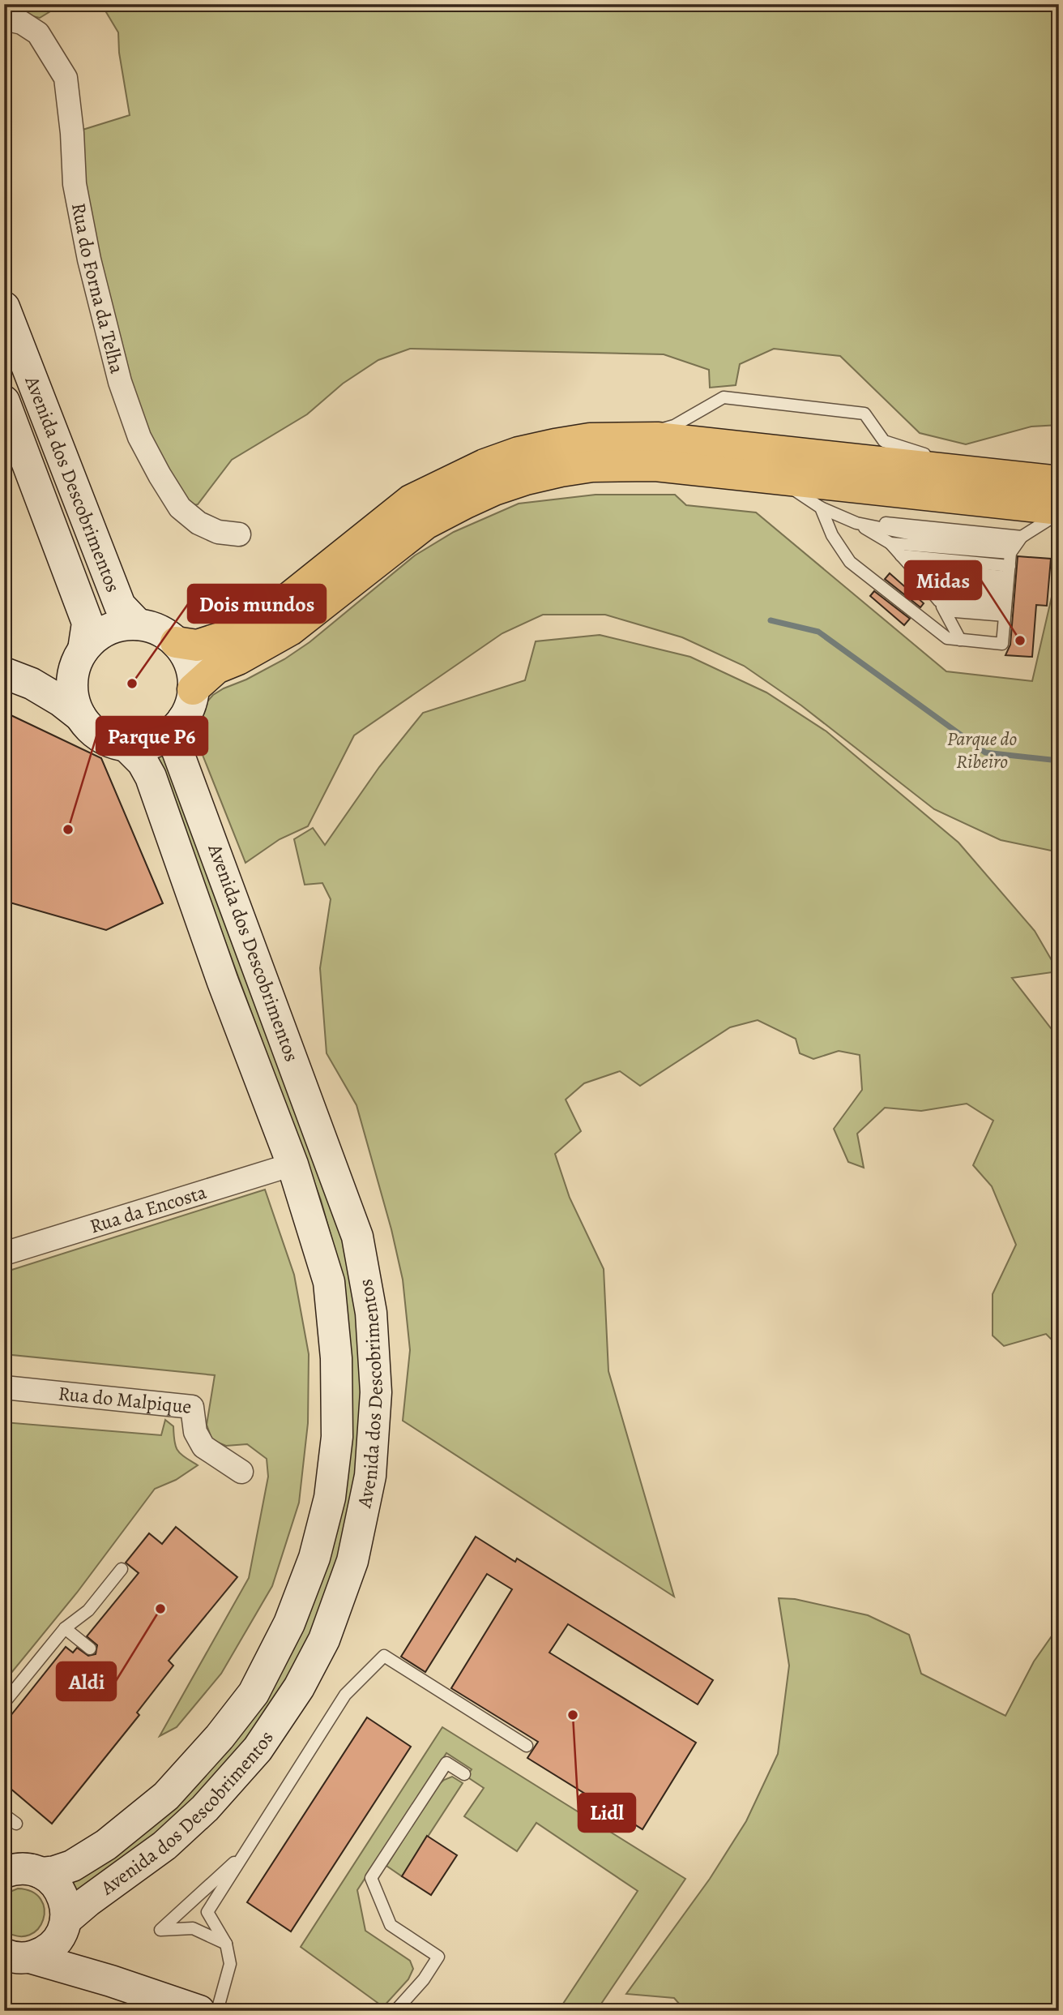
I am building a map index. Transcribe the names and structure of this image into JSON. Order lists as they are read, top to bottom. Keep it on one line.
{"streets":{"main road":["Avenida dos Descobrimentos"],"street":["Rua do Forna da Telha","Rua da Encosta","Rua do Malpique"]},"crossings":[["Avenida dos Descobrimentos","Rua da Encosta"]],"parks":["Parque do Ribeiro"],"places":["Midas","Dois mundos","Parque P6","Aldi","Lidl"]}
